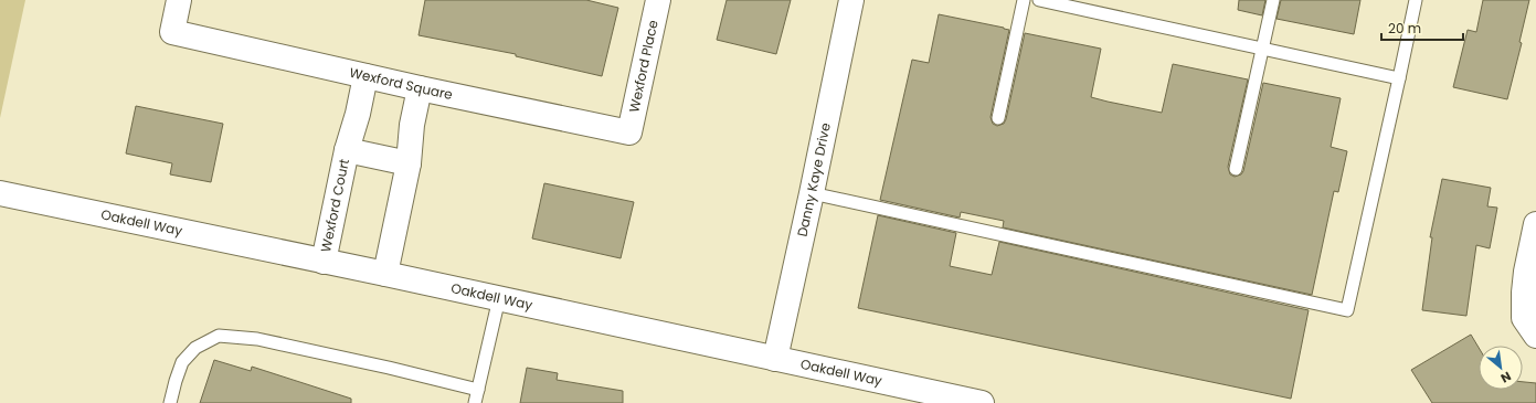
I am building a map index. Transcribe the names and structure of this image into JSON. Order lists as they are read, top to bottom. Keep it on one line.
{"streets":{"street":["Wexford Place","Wexford Square","Danny Kaye Drive","Wexford Court","Oakdell Way"]},"crossings":[["Wexford Place","Wexford Square"],["Wexford Square","Wexford Court"],["Danny Kaye Drive","Oakdell Way"],["Wexford Court","Oakdell Way"]],"scale_bar":"20 m","north":"bottom right"}
